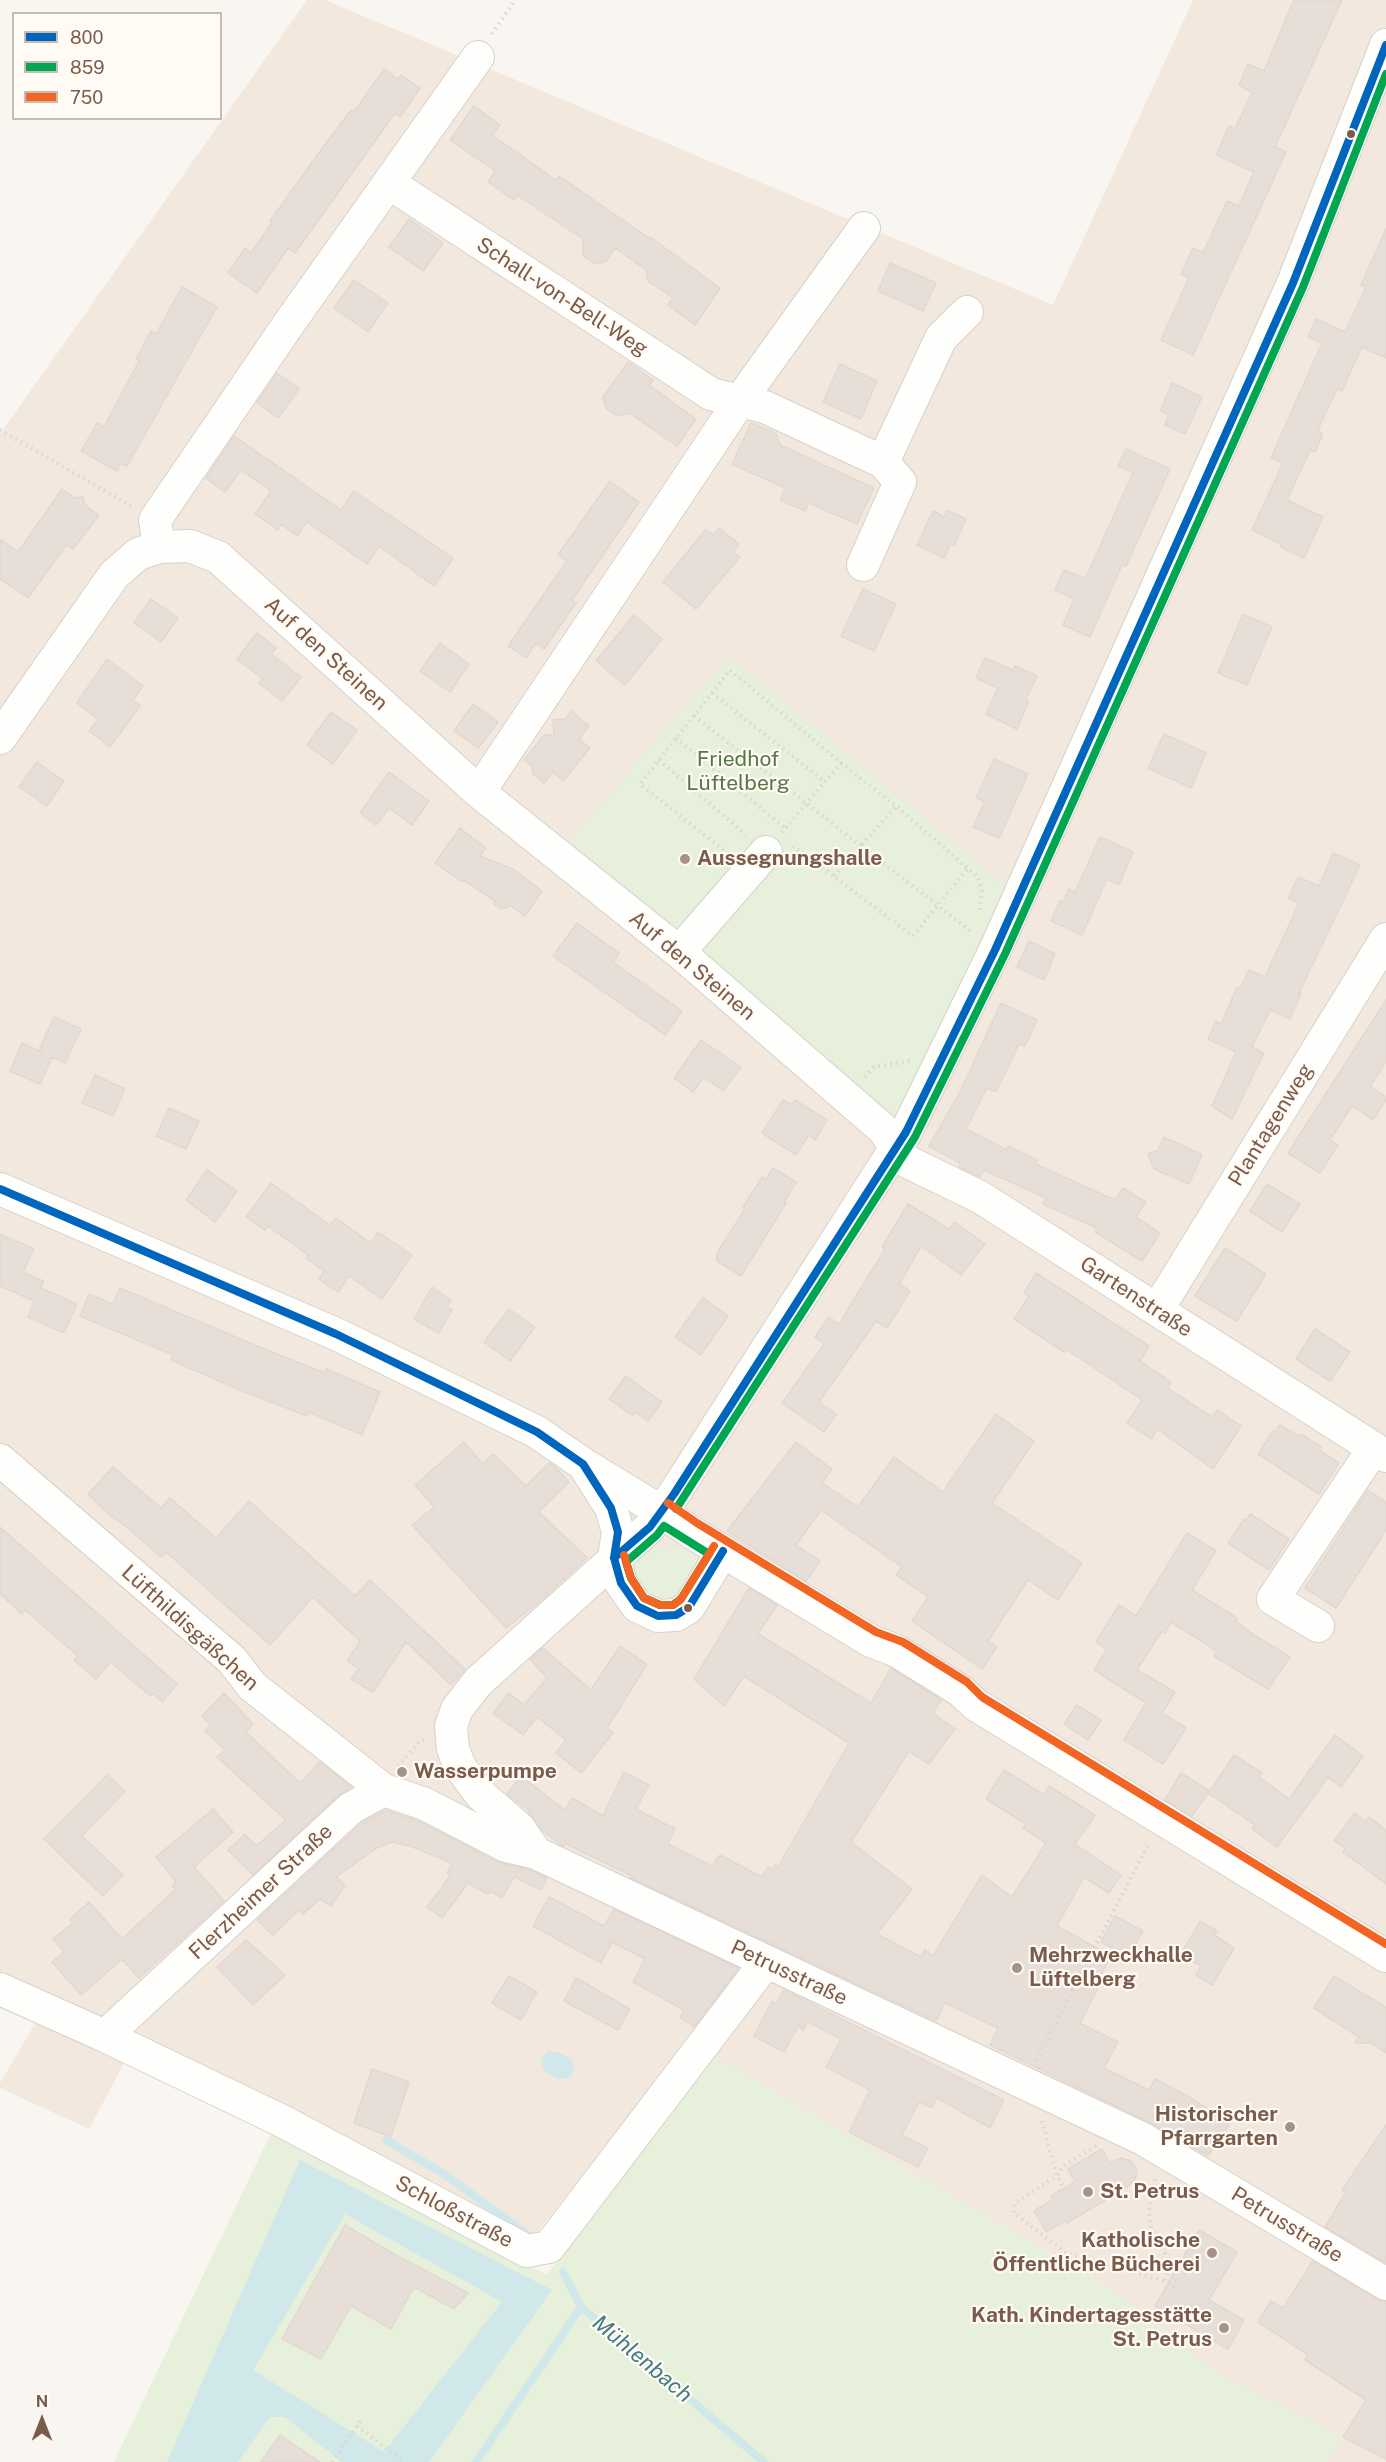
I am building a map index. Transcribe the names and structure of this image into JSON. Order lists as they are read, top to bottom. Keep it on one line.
{"streets":{"street":["Schall-von-Bell-Weg","Auf den Steinen","Plantagenweg","Gartenstraße","Lüfthildisgäßchen","Flerzheimer Straße","Petrusstraße","Schloßstraße"]},"crossings":[["Auf den Steinen","Gartenstraße"],["Plantagenweg","Gartenstraße"],["Lüfthildisgäßchen","Flerzheimer Straße"],["Flerzheimer Straße","Schloßstraße"],["Petrusstraße","Schloßstraße"]],"water":["Mühlenbach"],"parks":["Friedhof Lüftelberg"],"places":["Aussegnungshalle","Wasserpumpe","Mehrzweckhalle Lüftelberg","Historischer Pfarrgarten","St. Petrus","Katholische Öffentliche Bücherei","Kath. Kindertagesstätte St. Petrus"],"lines":["transit line 800","transit line 859","transit line 750"],"legend":["800","859","750"],"north":"top"}
